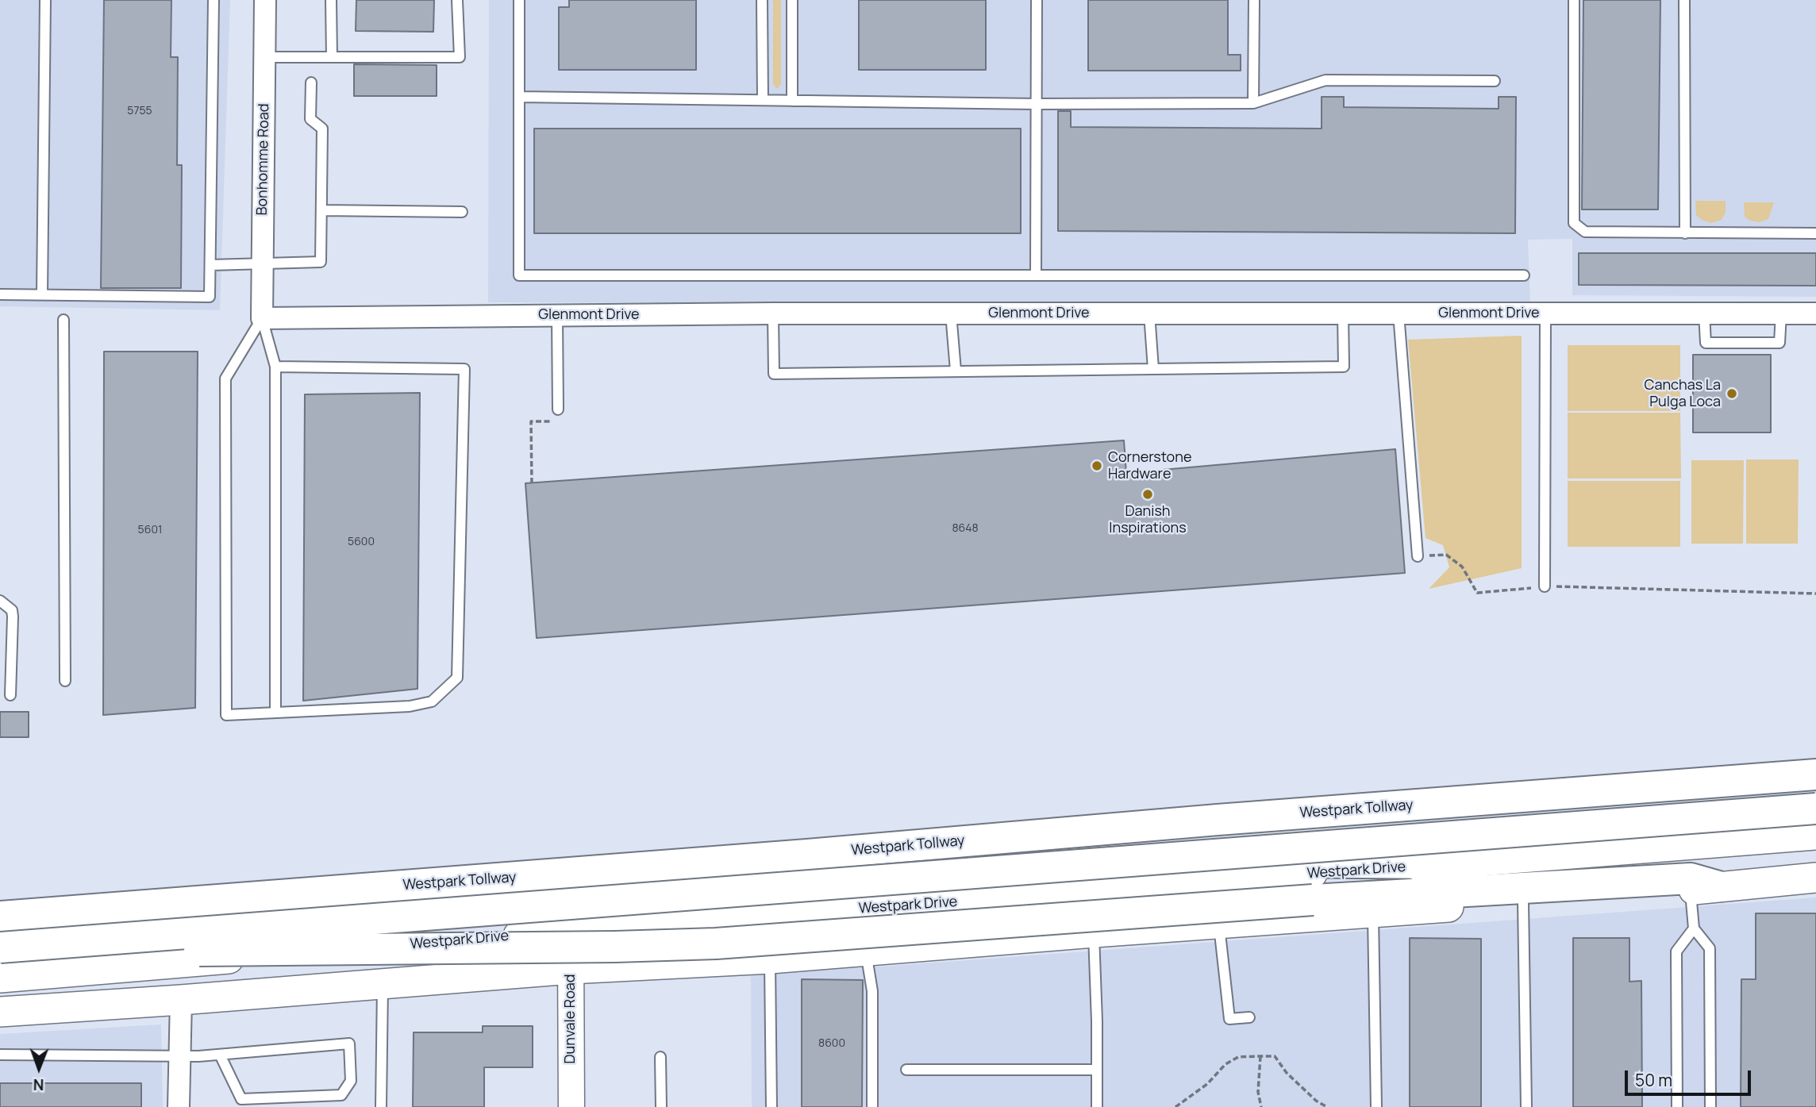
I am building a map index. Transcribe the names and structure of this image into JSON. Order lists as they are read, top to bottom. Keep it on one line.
{"streets":{"highway":["Westpark Tollway"],"main road":["Westpark Drive"],"street":["Bonhomme Road","Glenmont Drive","Dunvale Road"]},"crossings":[["Bonhomme Road","Glenmont Drive"],["Westpark Drive","Dunvale Road"]],"places":["Canchas La Pulga Loca","Cornerstone Hardware","Danish Inspirations"],"house_numbers":["5755","8648","5601","5600","8600"],"scale_bar":"50 m","north":"bottom"}
